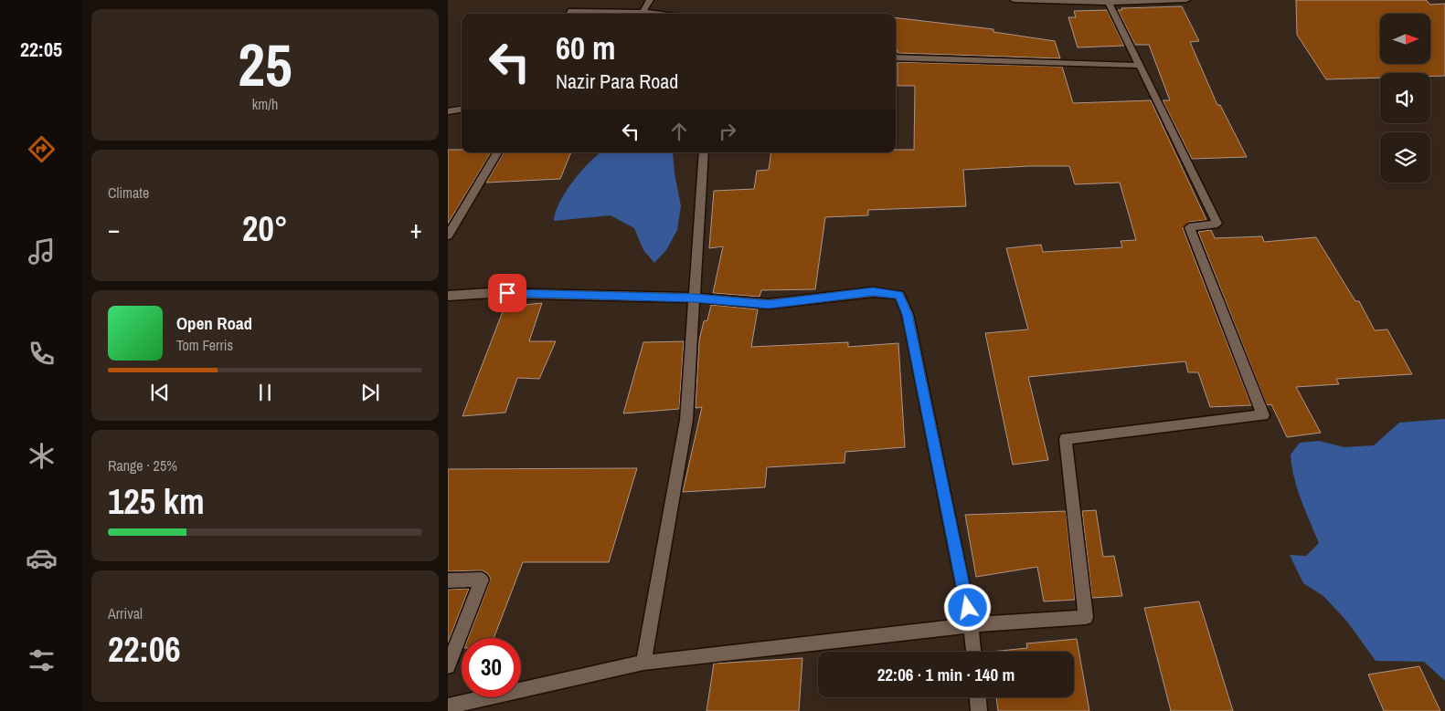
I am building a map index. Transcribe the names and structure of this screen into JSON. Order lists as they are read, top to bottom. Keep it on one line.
{"north":"right","page":{"tabs":"22:05","tile":[["25","km/h"],"Climate",["Range · 25%","125 km"],["Arrival","22:06"]],"turn":["60 m","Nazir Para Road"],"heat":["−","20°","+"],"song":["Open Road","Tom Ferris"],"limit":"30","trip":"22:06 · 1 min · 140 m"}}
